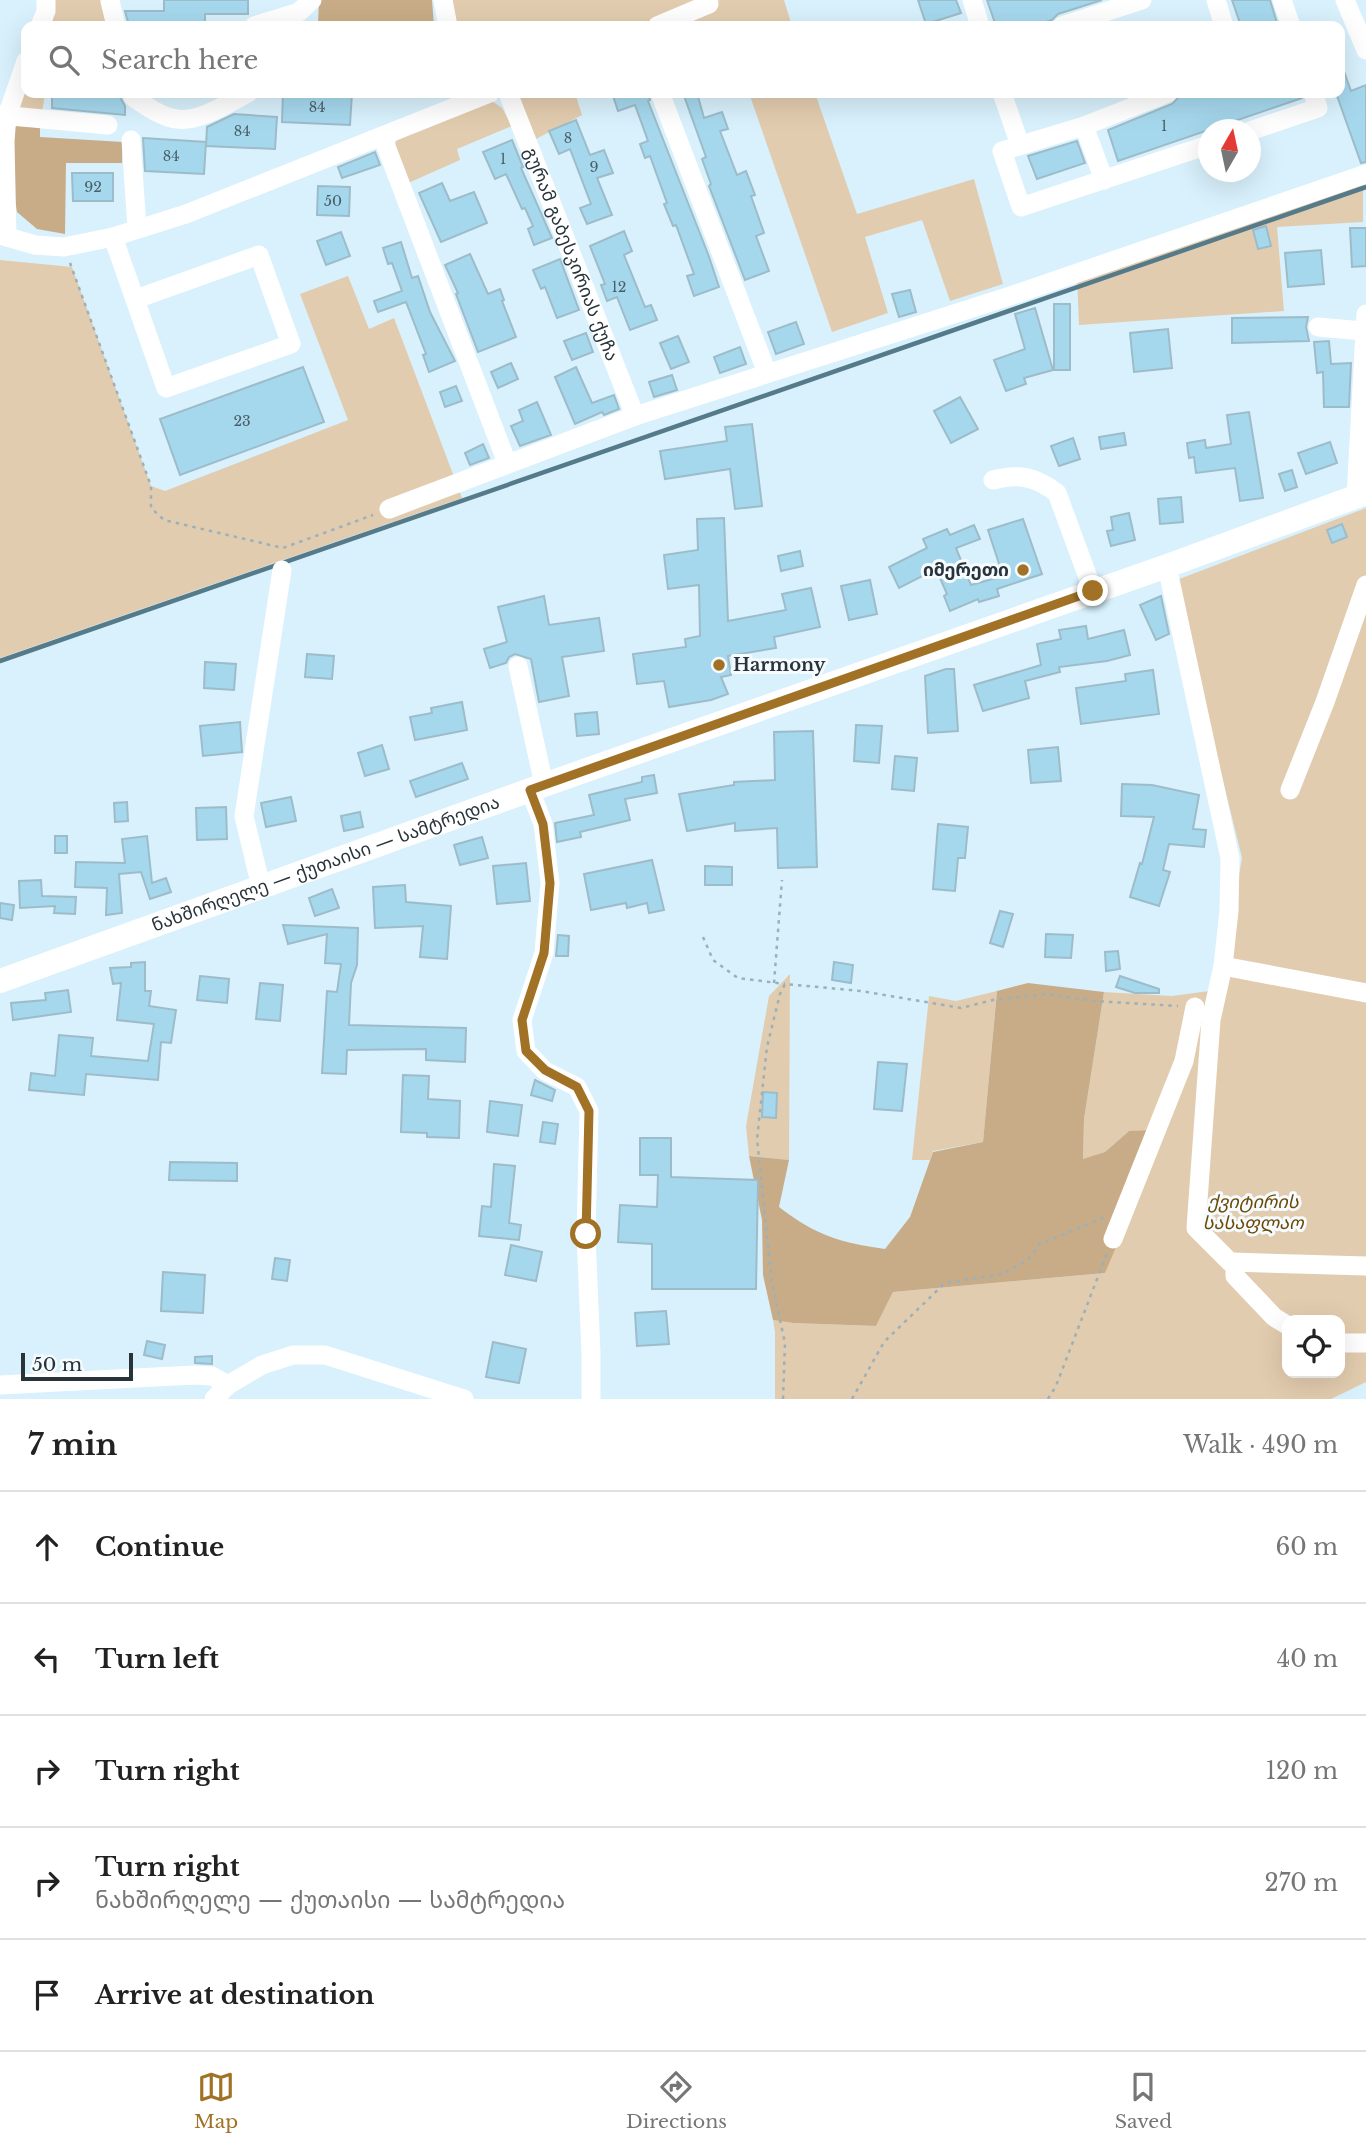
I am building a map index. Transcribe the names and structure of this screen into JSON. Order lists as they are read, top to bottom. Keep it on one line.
{"streets":{"main road":["ნახშირღელე — ქუთაისი — სამტრედია"],"street":["გურამ გაბესკირიას ქუჩა"]},"parks":["ქვიტირის სასაფლაო"],"places":["იმერეთი","Harmony"],"house_numbers":["84","1","84","8","84","1","9","92","50","12","23"],"scale_bar":"50 m","north":"top","page":{"search":"Search here","scale":"50 m","heading":["7 min","Walk · 490 m"],"list":[["Continue","60 m"],["Turn left","40 m"],["Turn right","120 m"],["Turn right","ნახშირღელე — ქუთაისი — სამტრედია","270 m"],"Arrive at destination"],"nav":["Map","Directions","Saved"]}}
